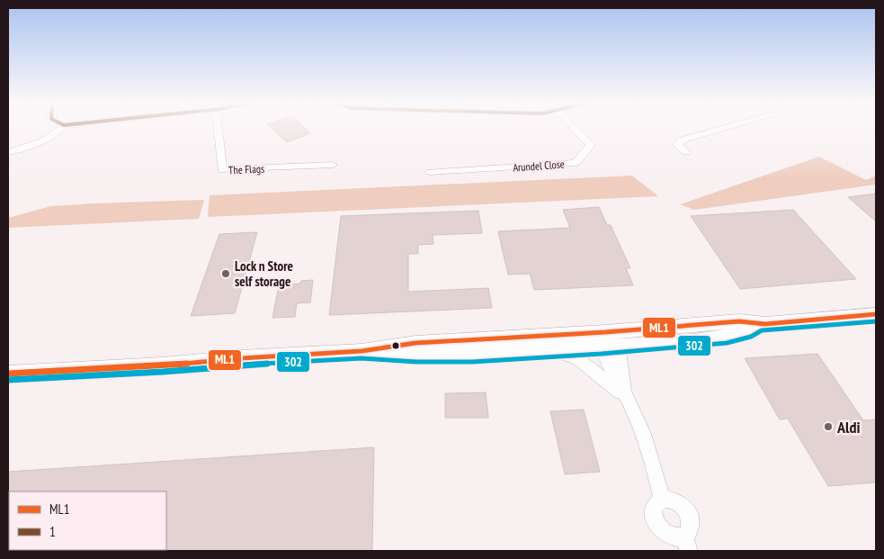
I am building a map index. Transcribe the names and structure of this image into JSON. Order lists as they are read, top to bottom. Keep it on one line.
{"streets":{"street":["Arundel Close","The Flags"]},"places":["Lock n Store self storage","Aldi"],"lines":["transit line ML1","transit line 302"],"legend":["ML1","1"]}
